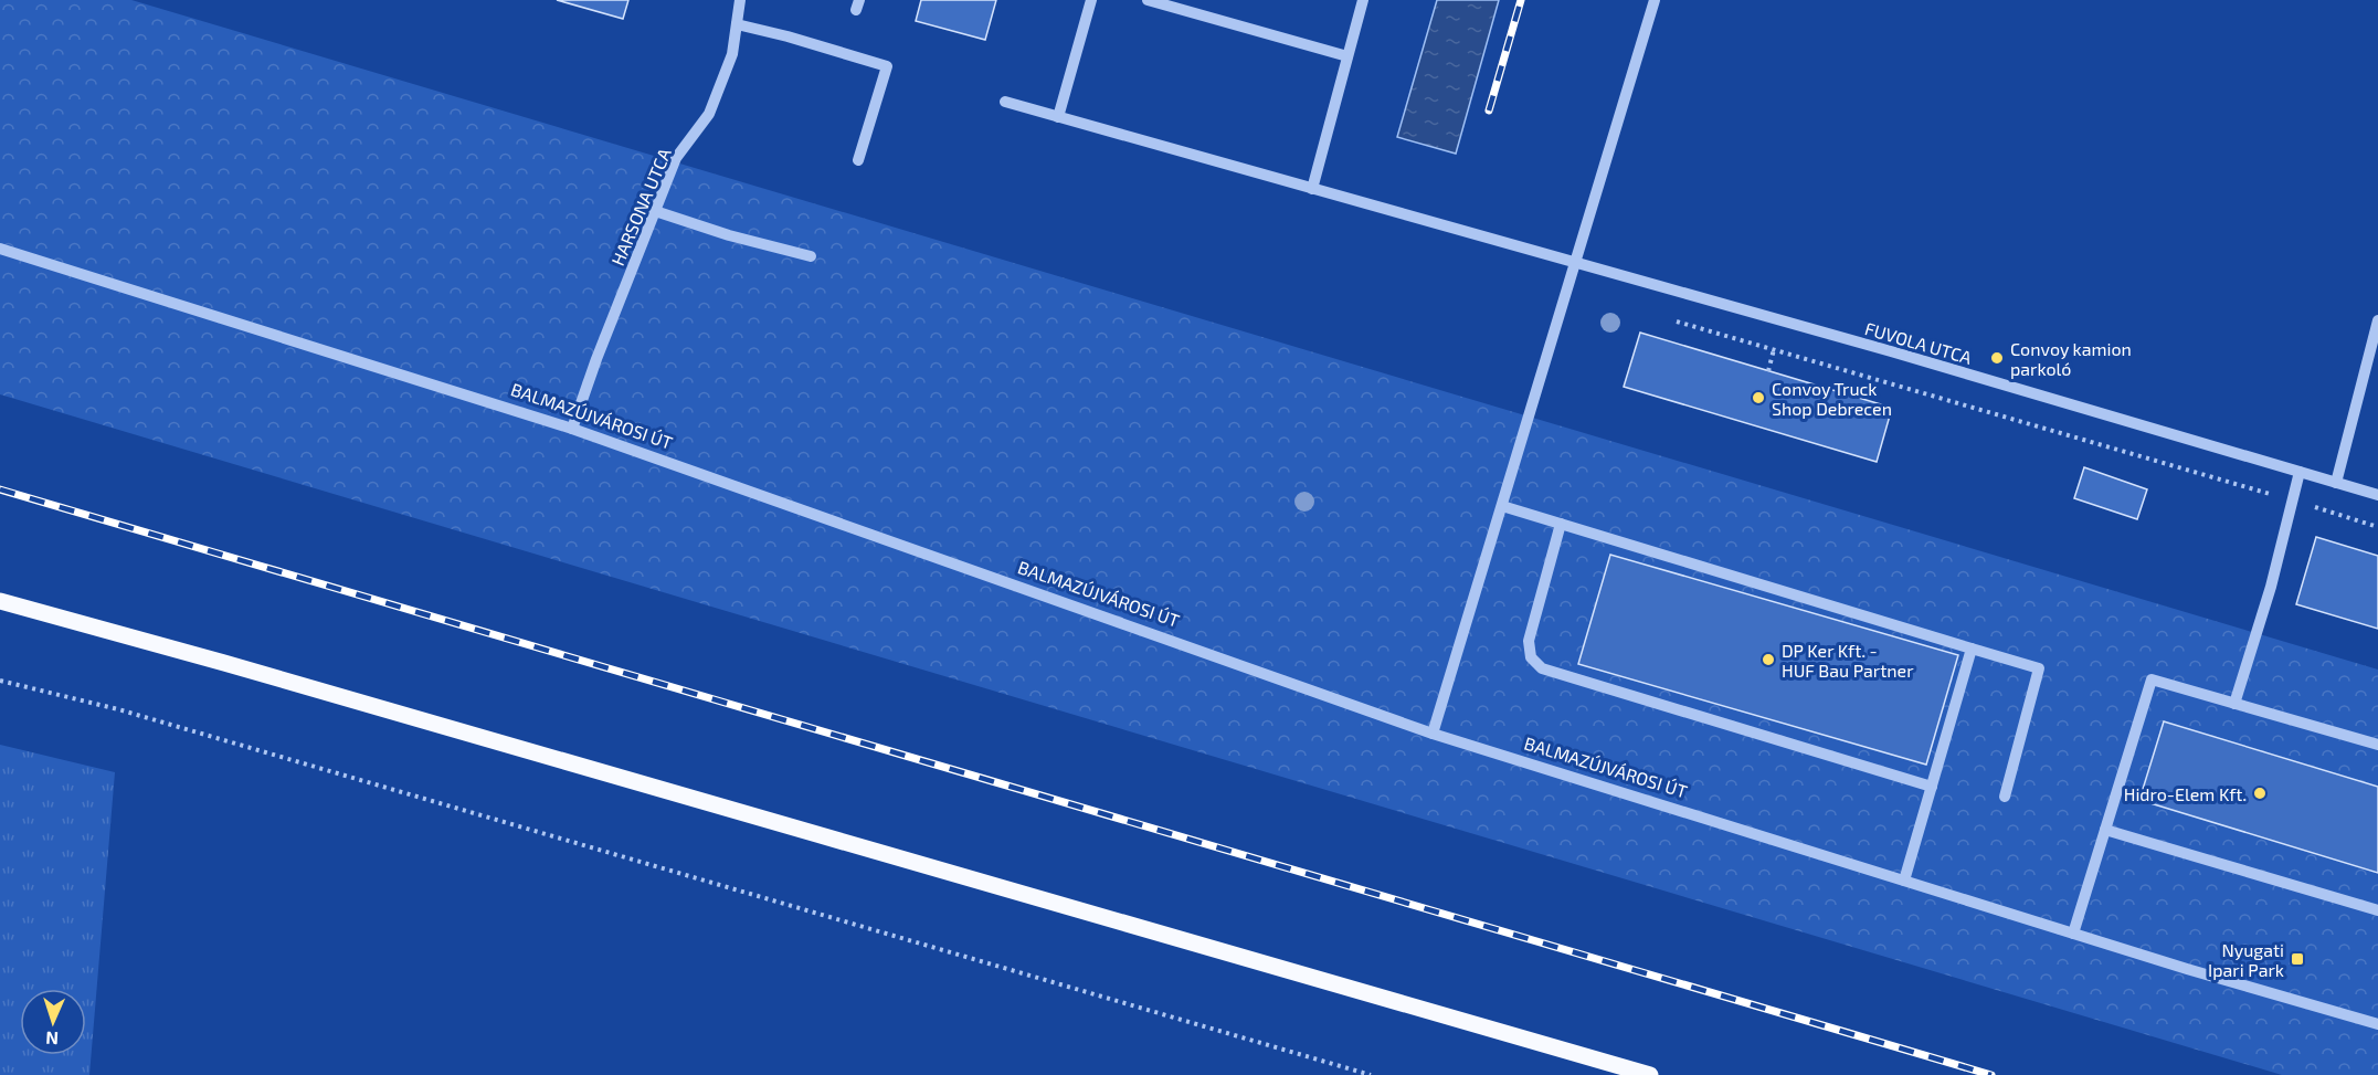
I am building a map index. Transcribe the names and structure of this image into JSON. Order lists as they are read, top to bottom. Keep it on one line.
{"streets":{"street":["HARSONA UTCA","FUVOLA UTCA","BALMAZÚJVÁROSI ÚT"]},"crossings":[["HARSONA UTCA","BALMAZÚJVÁROSI ÚT"]],"places":{"other":["Convoy kamion parkoló","Convoy Truck Shop Debrecen","DP Ker Kft. - HUF Bau Partner","Hidro-Elem Kft."],"transit":["Nyugati Ipari Park"]},"north":"bottom"}
